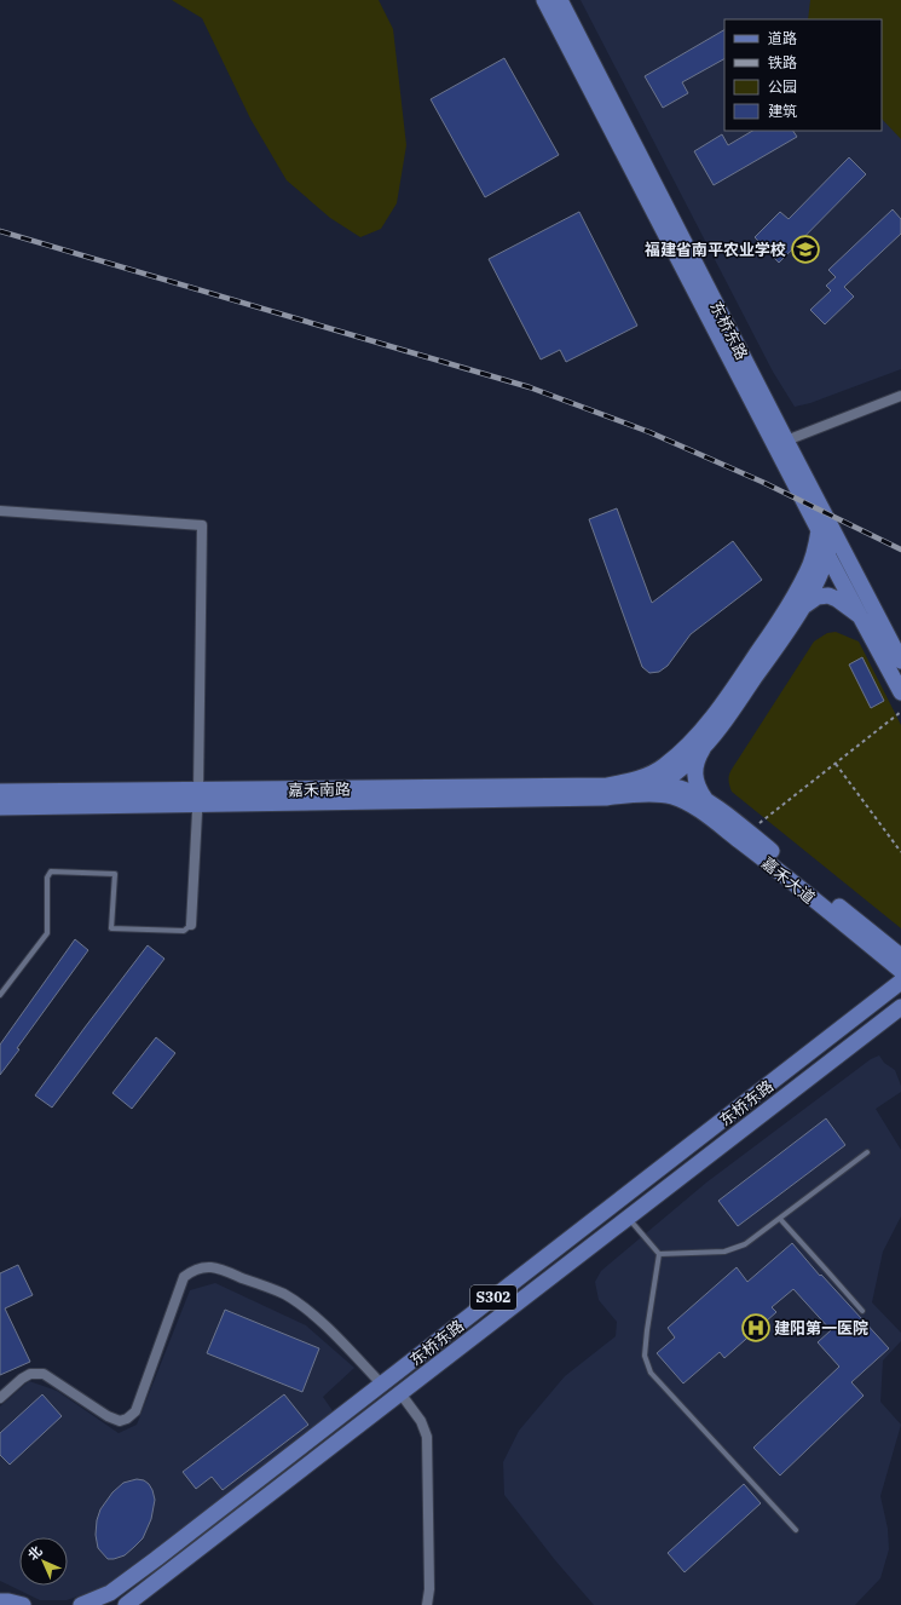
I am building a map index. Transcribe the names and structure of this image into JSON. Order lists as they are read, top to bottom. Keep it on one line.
{"streets":{"main road":["东桥东路","嘉禾南路","嘉禾大道","S302"]},"places":{"school or university":["福建省南平农业学校"],"hospital":["建阳第一医院"]},"legend":["道路","铁路","公园","建筑"],"north":"top left"}
